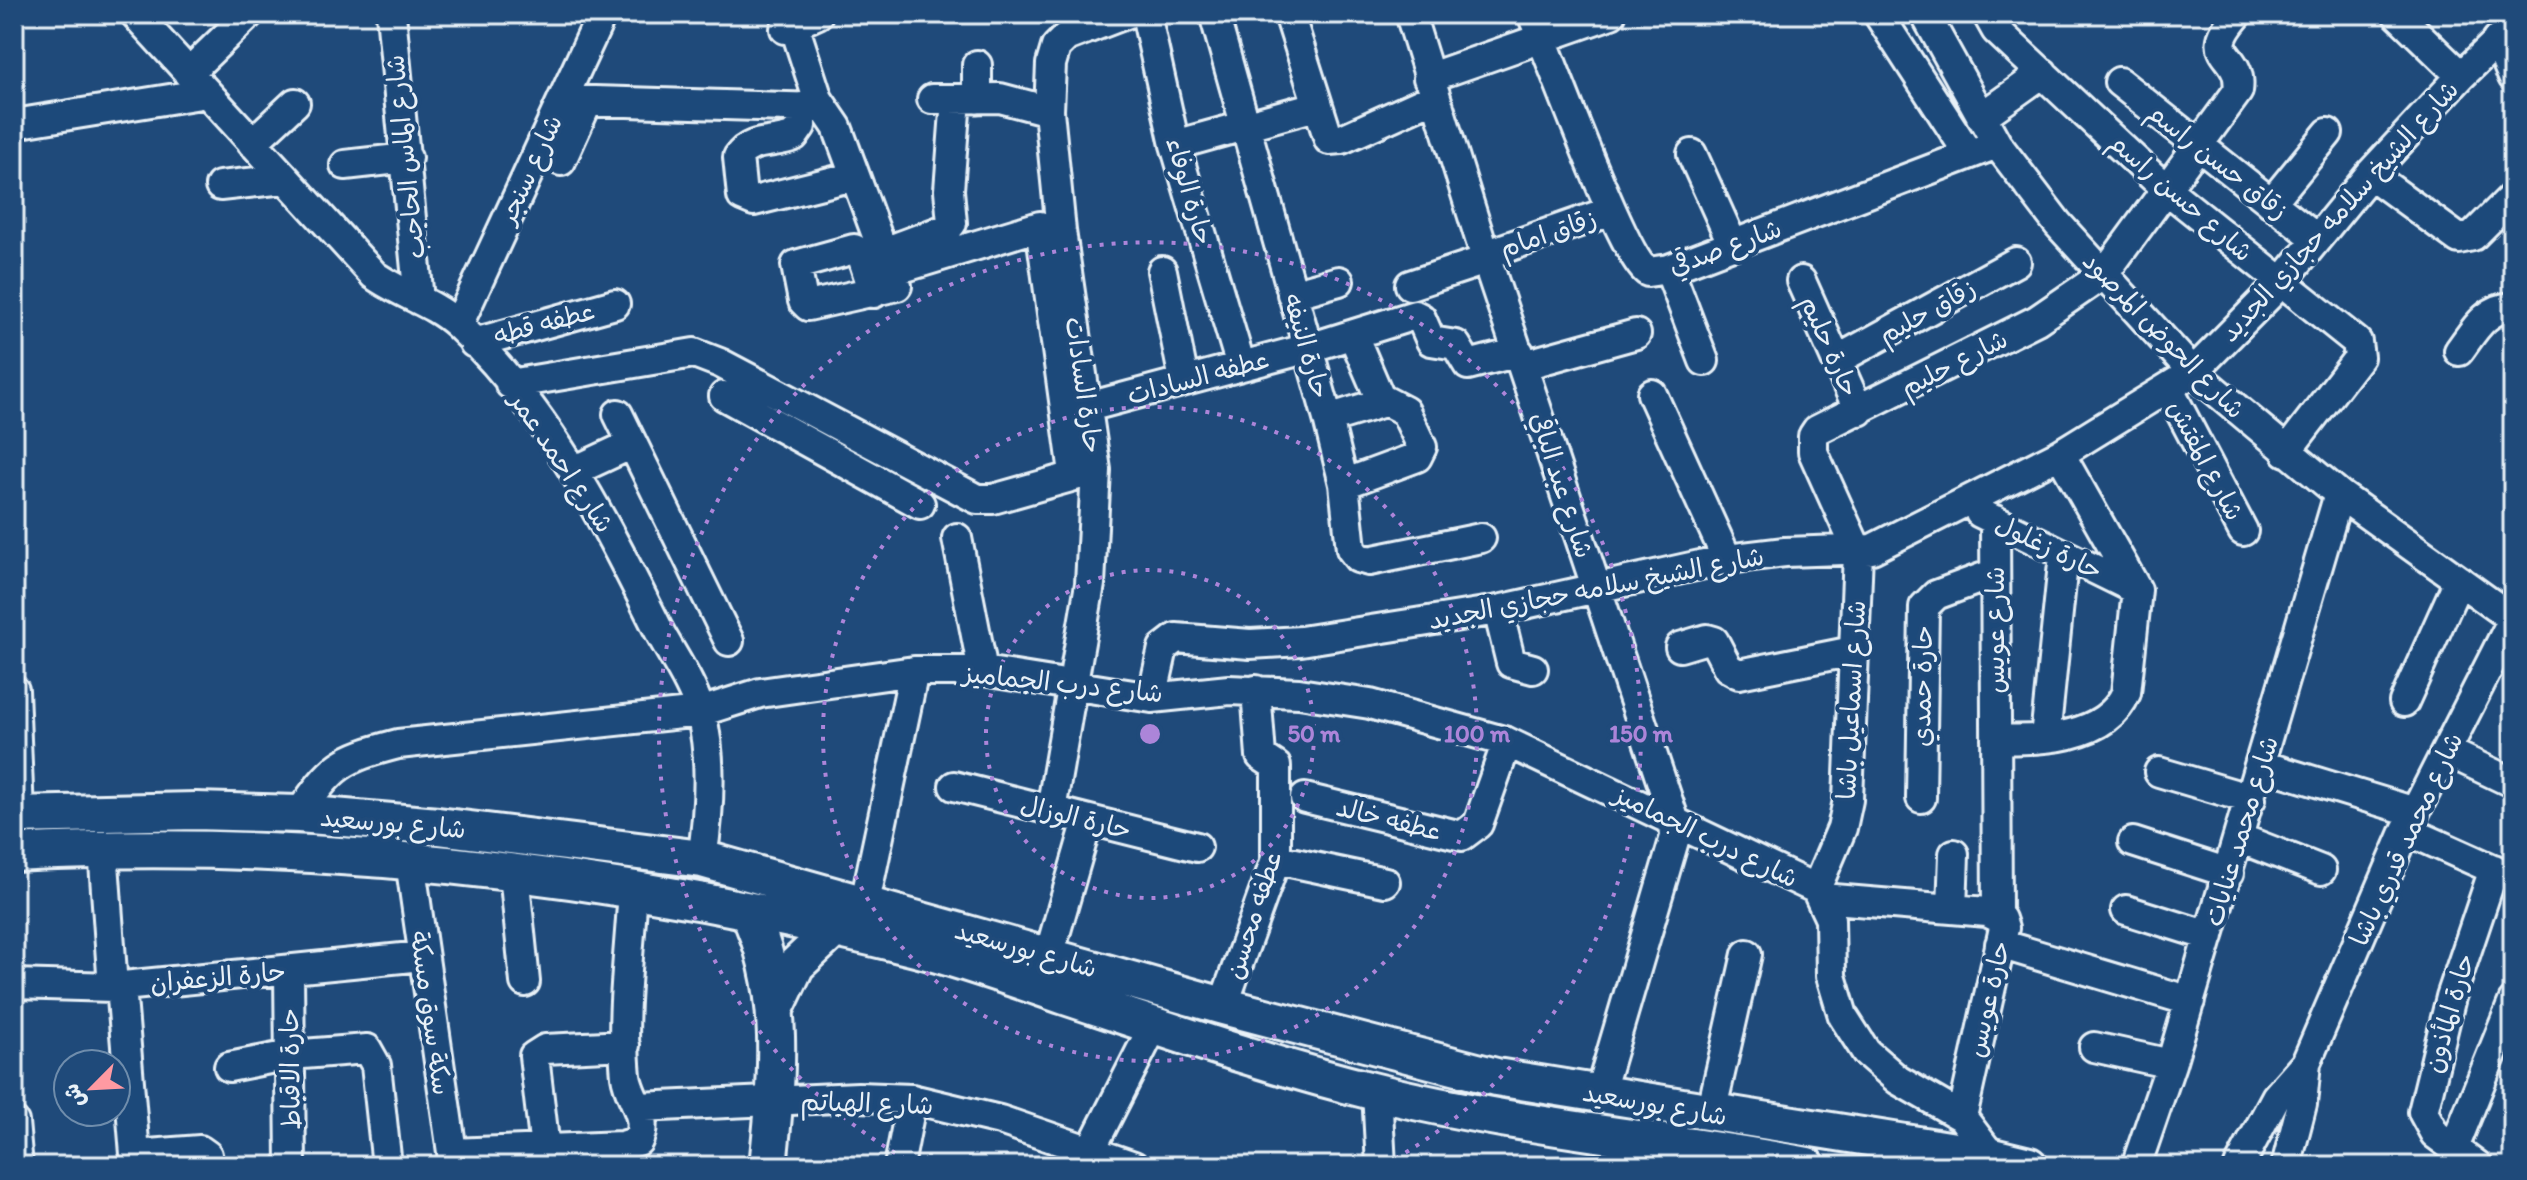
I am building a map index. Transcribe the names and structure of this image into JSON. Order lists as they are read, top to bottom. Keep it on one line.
{"streets":{"main road":["شارع بورسعيد"],"street":["شارع الماس الحاجب","زقاق حسن راسم","شارع سنجر","حارة الوفاء","شارع حسن راسم","شارع الشيخ سلامه حجازي الجديد","زقاق امام","شارع صدقي","زقاق حليم","عطفه قطه","شارع الحوض المرصود","حارة النيفه","حارة حليم","شارع حليم","عطفه السادات","حارة السادات","شارع المفتش","شارع احمد عمر","شارع عبد الباقي","حارة زغلول","شارع عويس","شارع درب الجماميز","حارة حمدي","شارع اسماعيل باشا","حارة الوزال","عطفه خالد","شارع محمد عنايات","شارع محمد قدري باشا","عطفه محسن","حارة الزعفران","حارة عويس","سكة سوق مسكة","حارة المأذون","حارة الاقباط","شارع الهياتم"]},"crossings":[["شارع الماس الحاجب","شارع احمد عمر"],["زقاق حسن راسم","شارع الشيخ سلامه حجازي الجديد"],["زقاق حسن راسم","شارع حليم"],["شارع سنجر","عطفه قطه"],["شارع سنجر","شارع احمد عمر"],["حارة الوفاء","عطفه السادات"],["شارع حسن راسم","شارع الشيخ سلامه حجازي الجديد"],["شارع حسن راسم","شارع الحوض المرصود"],["شارع حسن راسم","شارع حليم"],["شارع الشيخ سلامه حجازي الجديد","شارع الحوض المرصود"],["شارع الشيخ سلامه حجازي الجديد","شارع حليم"],["شارع الشيخ سلامه حجازي الجديد","شارع المفتش"],["شارع الشيخ سلامه حجازي الجديد","شارع عبد الباقي"],["شارع الشيخ سلامه حجازي الجديد","حارة زغلول"],["شارع الشيخ سلامه حجازي الجديد","شارع درب الجماميز"],["شارع الشيخ سلامه حجازي الجديد","شارع اسماعيل باشا"],["زقاق امام","شارع صدقي"],["زقاق امام","شارع عبد الباقي"],["شارع صدقي","شارع الحوض المرصود"],["زقاق حليم","حارة حليم"],["عطفه قطه","شارع احمد عمر"],["شارع الحوض المرصود","شارع حليم"],["شارع الحوض المرصود","شارع محمد عنايات"],["شارع الحوض المرصود","شارع محمد قدري باشا"],["حارة النيفه","عطفه السادات"],["حارة حليم","شارع حليم"],["شارع حليم","شارع اسماعيل باشا"],["عطفه السادات","حارة السادات"],["عطفه السادات","شارع عبد الباقي"],["حارة السادات","شارع درب الجماميز"],["حارة السادات","حارة الوزال"],["شارع احمد عمر","شارع درب الجماميز"],["شارع احمد عمر","شارع بورسعيد"],["شارع عبد الباقي","شارع درب الجماميز"],["شارع عبد الباقي","شارع بورسعيد"],["حارة زغلول","شارع عويس"],["شارع عويس","حارة حمدي"],["شارع عويس","حارة عويس"],["شارع درب الجماميز","شارع اسماعيل باشا"],["شارع درب الجماميز","عطفه خالد"],["شارع درب الجماميز","شارع بورسعيد"],["شارع درب الجماميز","عطفه محسن"],["شارع درب الجماميز","حارة عويس"],["شارع اسماعيل باشا","حارة عويس"],["شارع بورسعيد","عطفه محسن"],["شارع بورسعيد","سكة سوق مسكة"],["حارة الزعفران","سكة سوق مسكة"],["حارة الزعفران","حارة الاقباط"]],"north":"bottom left","rings":["50 m","100 m","150 m"]}
